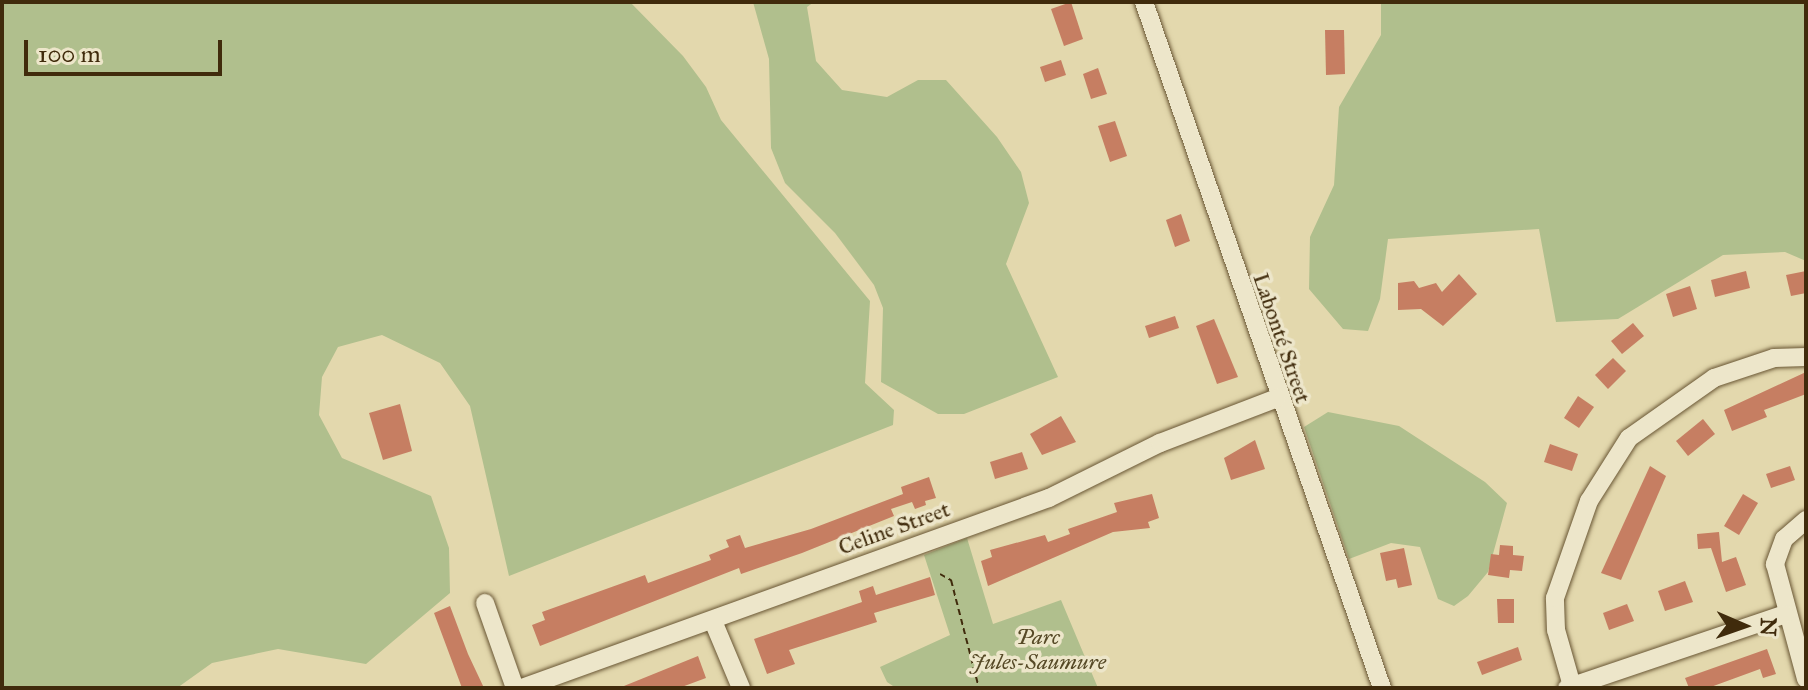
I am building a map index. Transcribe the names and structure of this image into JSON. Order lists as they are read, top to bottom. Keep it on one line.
{"streets":{"street":["Labonté Street","Celine Street"]},"crossings":[["Labonté Street","Celine Street"]],"parks":["Parc Jules-Saumure"],"scale_bar":"100 m","north":"right"}
